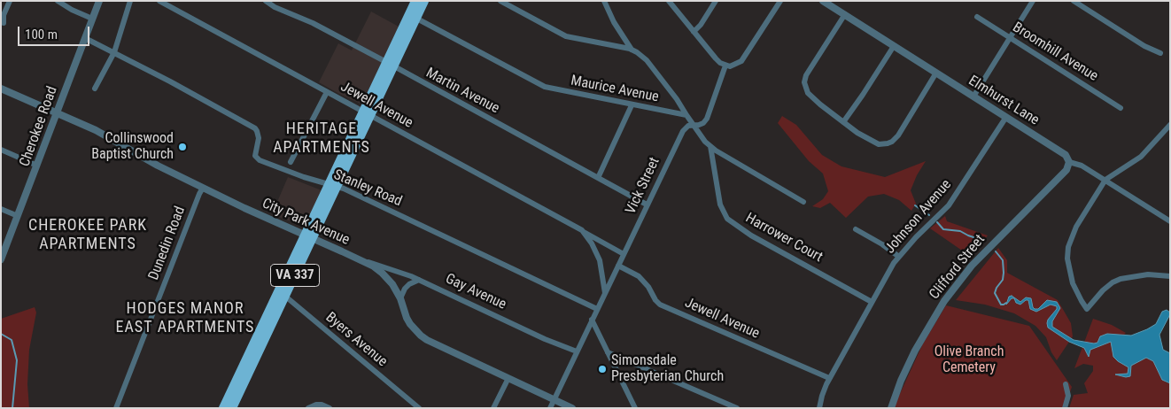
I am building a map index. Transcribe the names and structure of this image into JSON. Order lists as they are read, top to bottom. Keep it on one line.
{"streets":{"main road":["VA 337"],"street":["Broomhill Avenue","Maurice Avenue","Martin Avenue","Elmhurst Lane","Jewell Avenue","Cherokee Road","Vick Street","Stanley Road","Johnson Avenue","City Park Avenue","Harrower Court","Dunedin Road","Clifford Street","Gay Avenue","Byers Avenue"]},"crossings":[["Maurice Avenue","VA 337"],["Martin Avenue","Vick Street"],["Martin Avenue","VA 337"],["Elmhurst Lane","Johnson Avenue"],["Elmhurst Lane","Clifford Street"],["Jewell Avenue","Vick Street"],["Jewell Avenue","Johnson Avenue"],["Jewell Avenue","VA 337"],["Cherokee Road","Stanley Road"],["Cherokee Road","City Park Avenue"],["Vick Street","Stanley Road"],["Vick Street","City Park Avenue"],["Vick Street","Gay Avenue"],["Stanley Road","VA 337"],["Johnson Avenue","Harrower Court"],["City Park Avenue","Dunedin Road"],["City Park Avenue","VA 337"],["City Park Avenue","Gay Avenue"],["VA 337","Byers Avenue"]],"districts":["HERITAGE APARTMENTS","CHEROKEE PARK APARTMENTS","HODGES MANOR EAST APARTMENTS"],"parks":["Olive Branch Cemetery"],"places":["Collinswood Baptist Church","Simonsdale Presbyterian Church"],"scale_bar":"100 m"}
